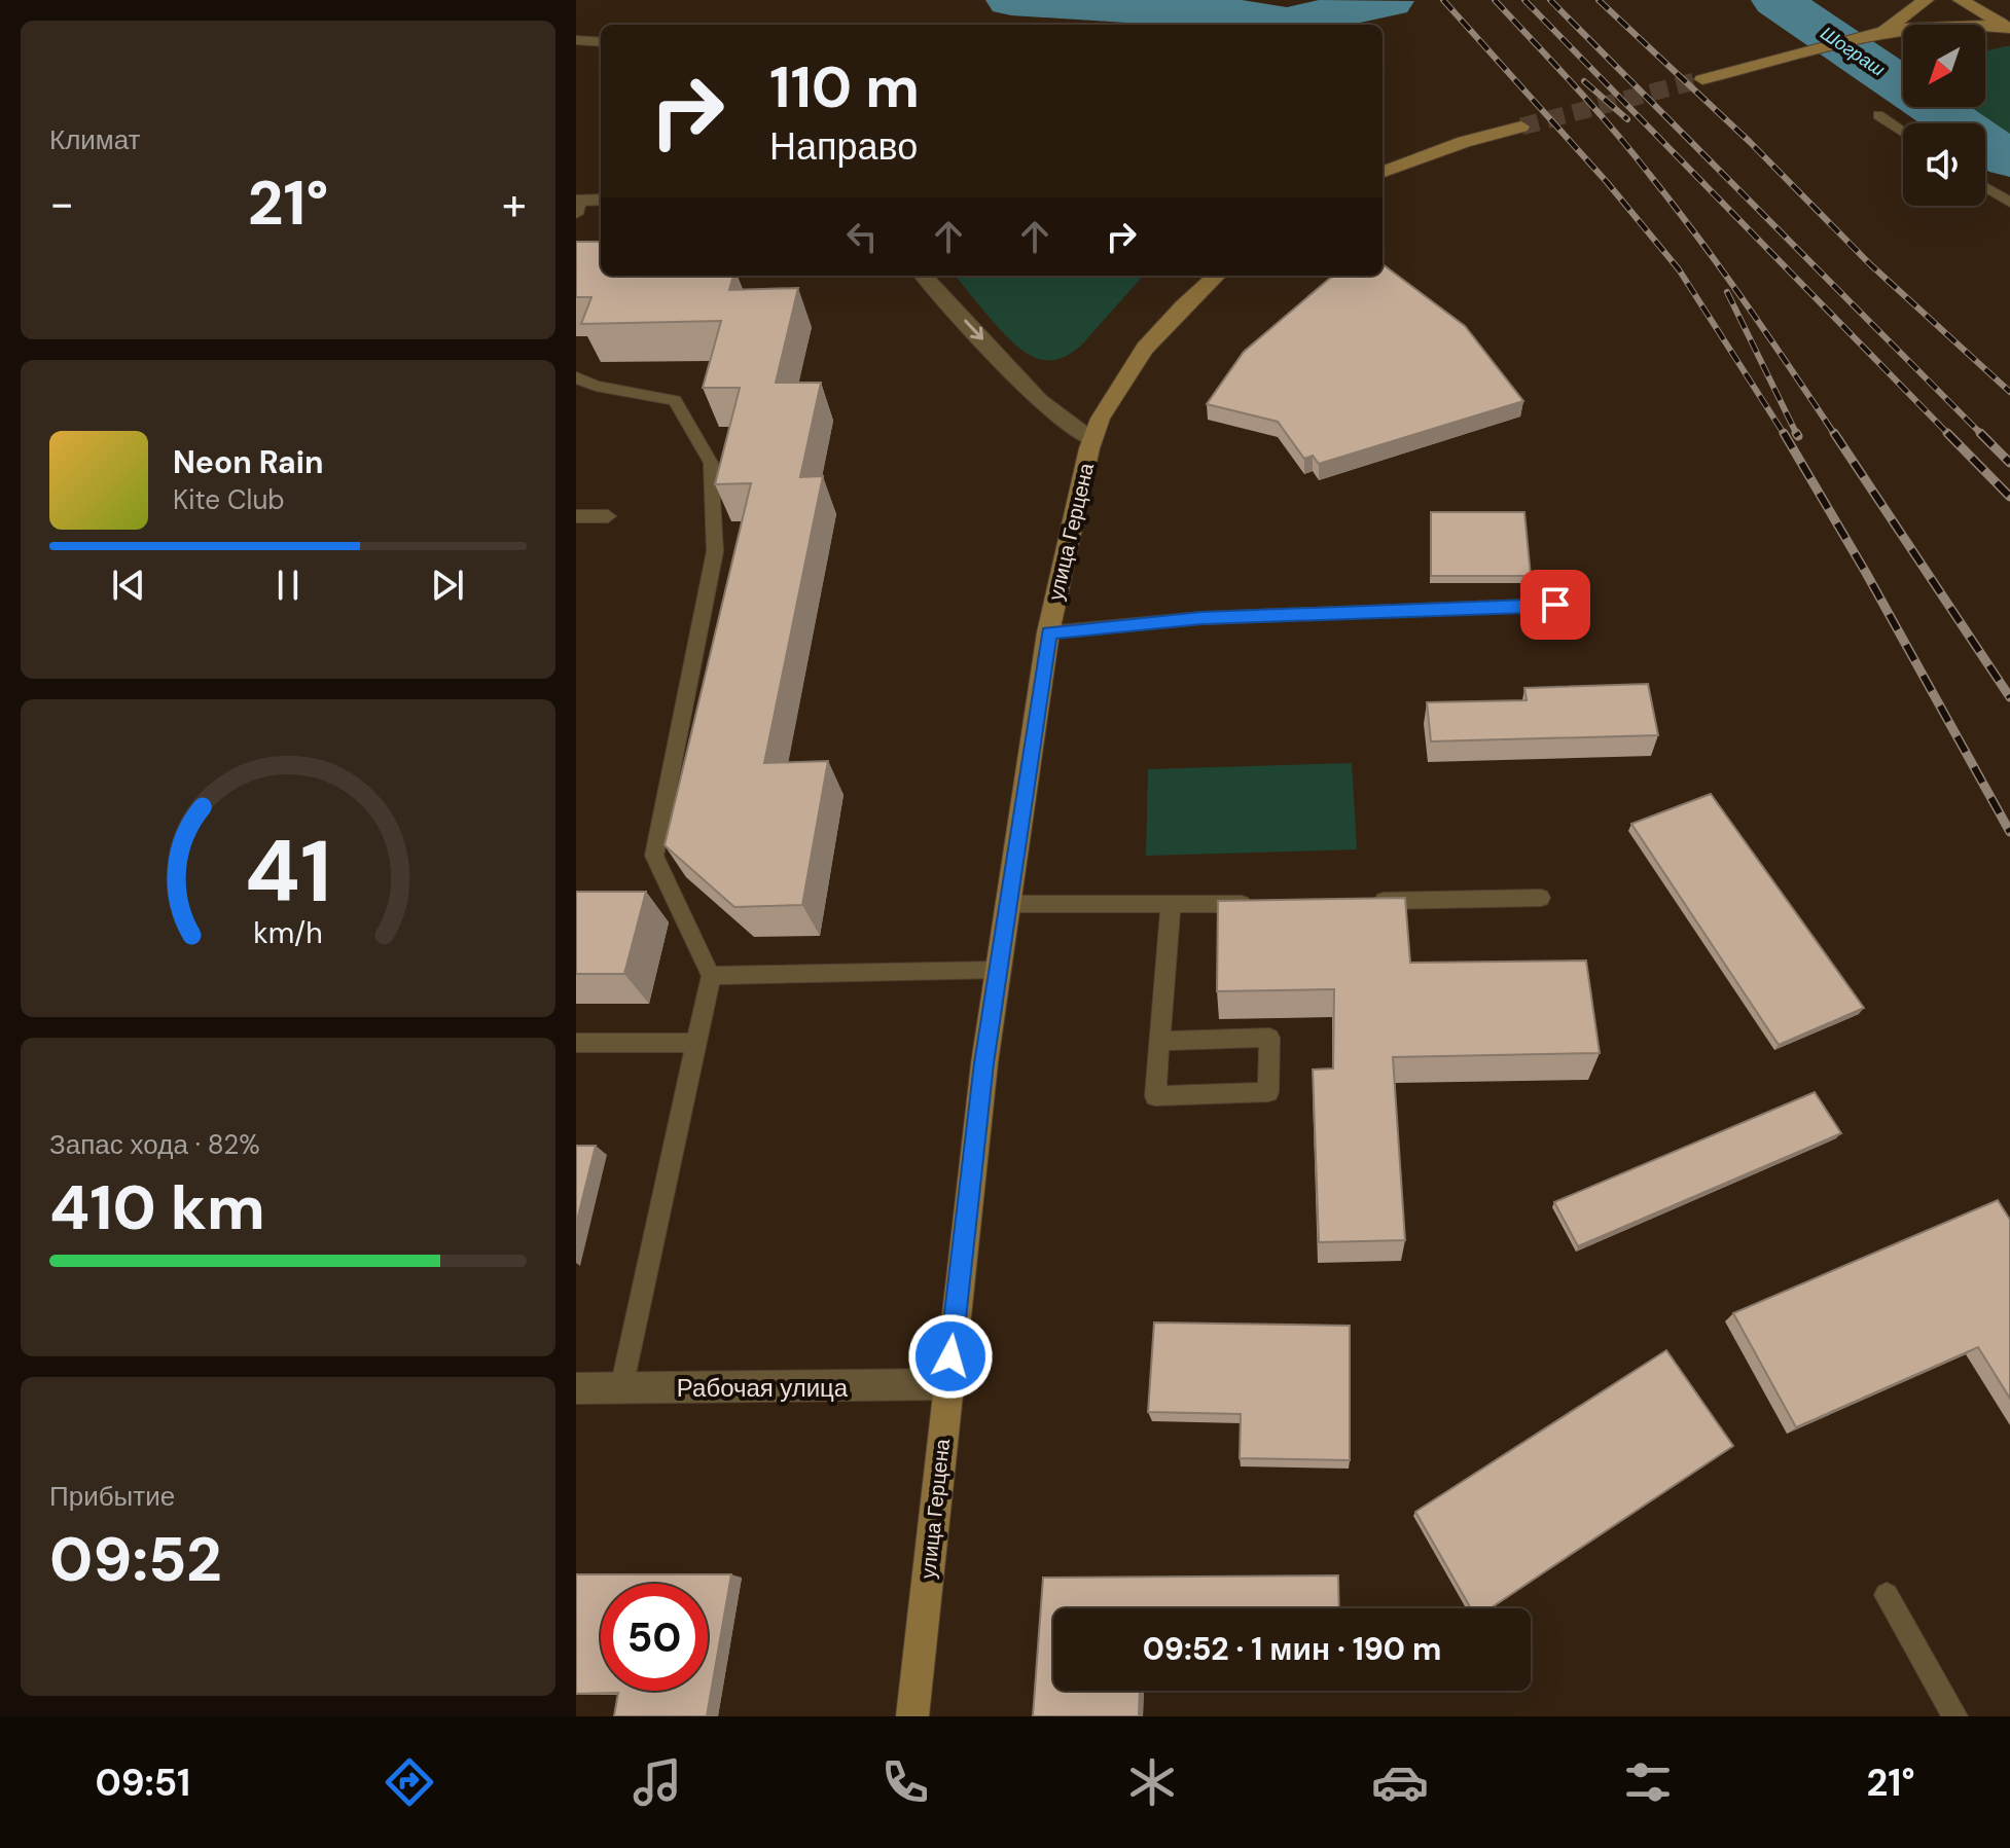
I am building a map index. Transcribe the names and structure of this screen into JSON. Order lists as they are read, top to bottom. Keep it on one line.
{"streets":{"main road":["улица Герцена"],"street":["Рабочая улица"]},"crossings":[["улица Герцена","Рабочая улица"]],"water":["Шограш"],"north":"bottom left","page":{"tile":["Климат",["Запас хода · 82%","410 km"],["Прибытие","09:52"]],"turn":["110 m","Направо"],"heat":["−","21°","+"],"song":["Neon Rain","Kite Club"],"limit":"50","trip":"09:52 · 1 мин · 190 m","tabs":["09:51","21°"],"gauge":["41","km/h"]}}
